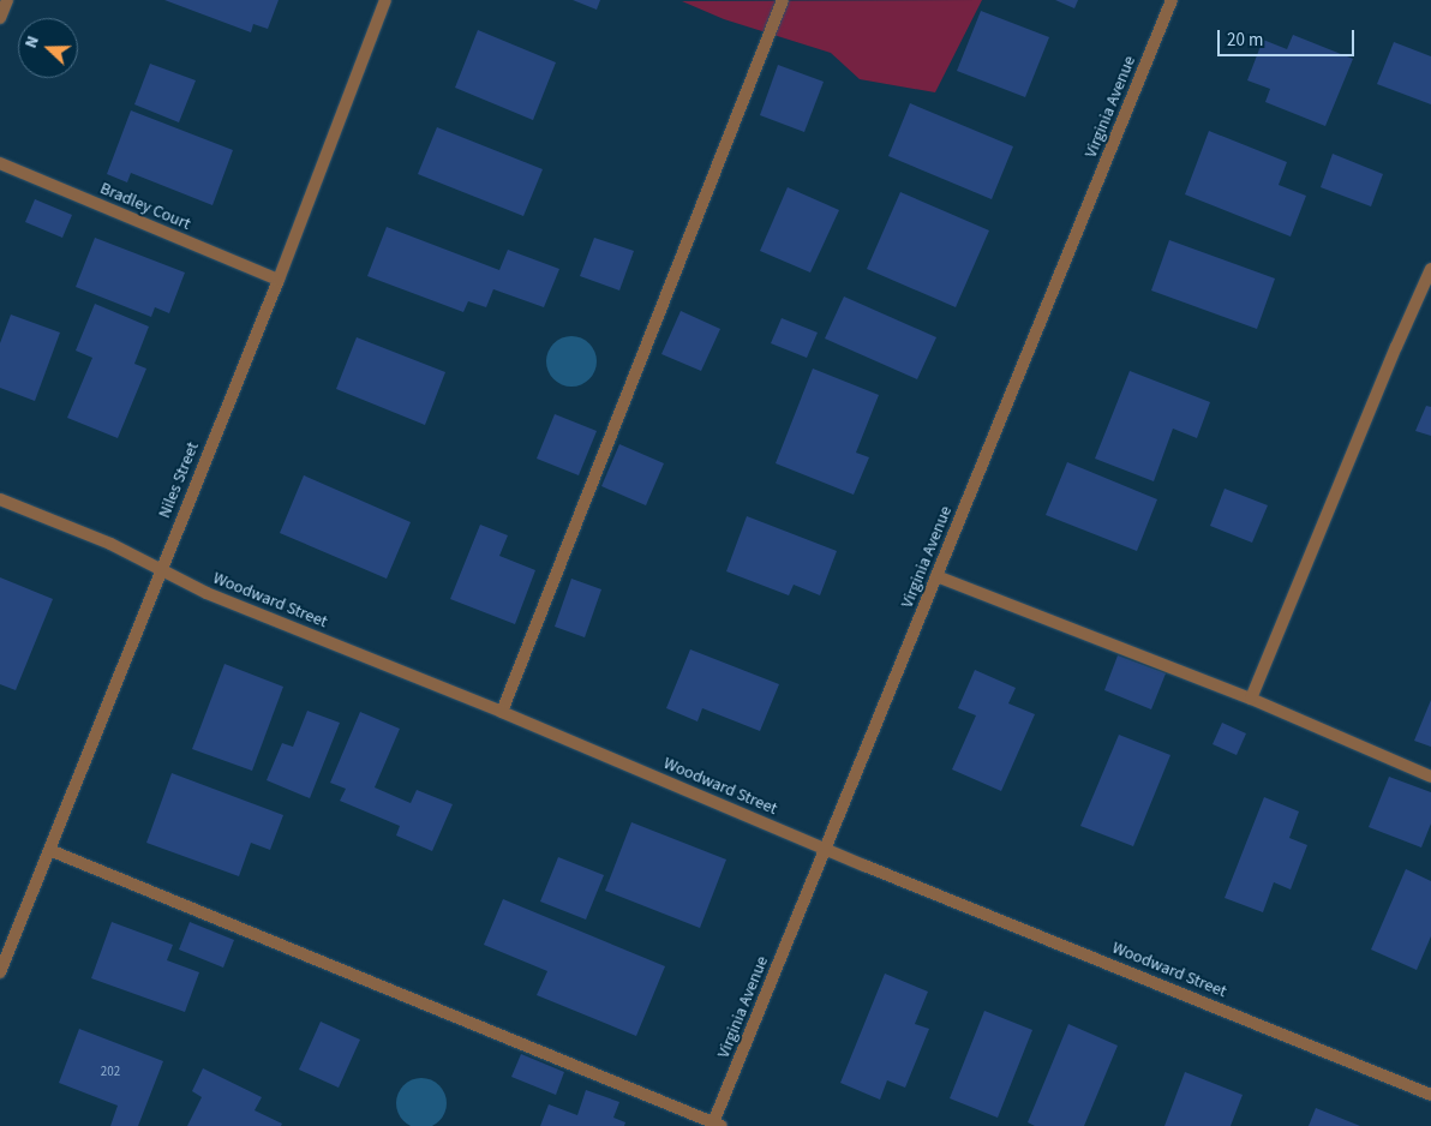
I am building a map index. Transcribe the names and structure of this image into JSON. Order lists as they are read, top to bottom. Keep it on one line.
{"streets":{"street":["Virginia Avenue","Bradley Court","Niles Street","Woodward Street"]},"crossings":[["Virginia Avenue","Woodward Street"],["Bradley Court","Niles Street"],["Niles Street","Woodward Street"]],"house_numbers":["202"],"scale_bar":"20 m","north":"left"}
